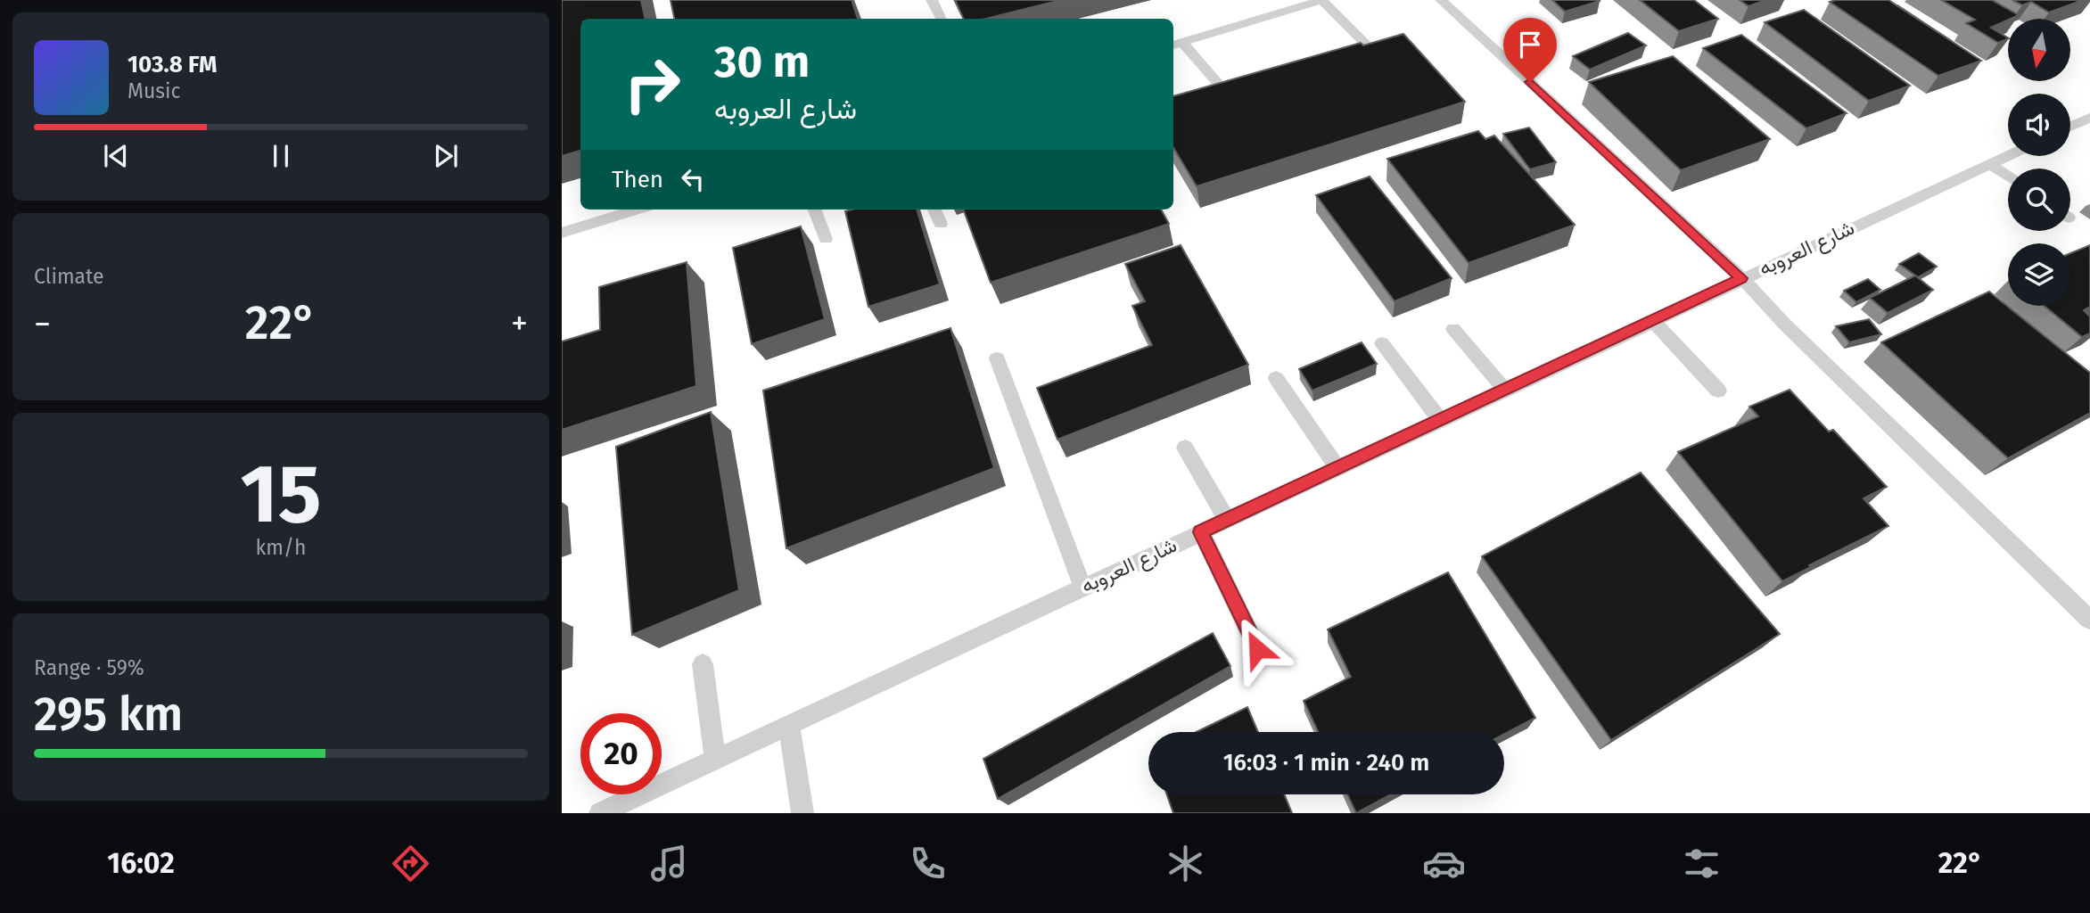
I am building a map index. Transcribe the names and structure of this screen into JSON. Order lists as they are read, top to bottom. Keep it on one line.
{"streets":{"lane":["شارع العروبه"]},"north":"bottom","page":{"turn":["30 m","شارع العروبه"],"song":["103.8 FM","Music"],"then":"Then","tile":["Climate",["15","km/h"],["Range · 59%","295 km"]],"heat":["−","22°","+"],"limit":"20","trip":"16:03 · 1 min · 240 m","tabs":["16:02","22°"]}}
